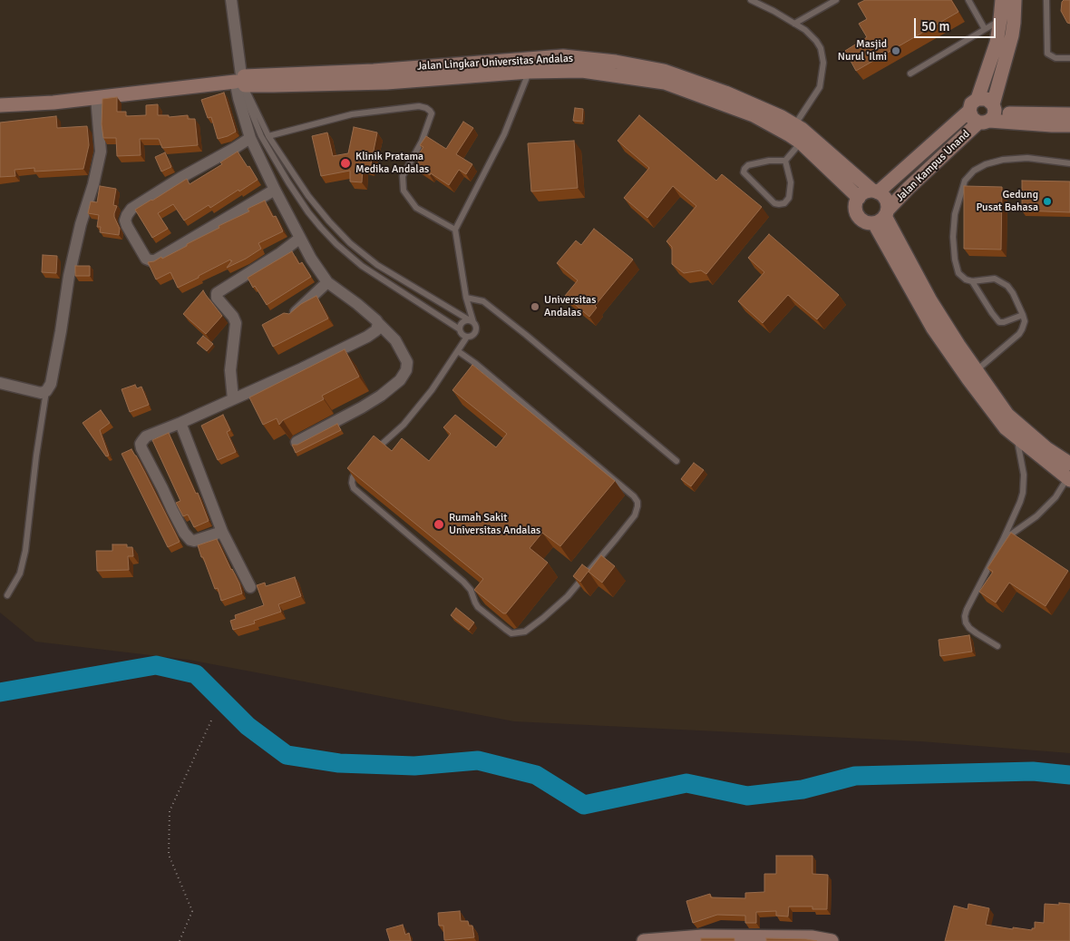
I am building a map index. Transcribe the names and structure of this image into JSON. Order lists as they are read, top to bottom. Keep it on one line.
{"streets":{"street":["Jalan Lingkar Universitas Andalas","Jalan Kampus Unand"]},"crossings":[["Jalan Lingkar Universitas Andalas","Jalan Kampus Unand"]],"places":["Masjid Nurul 'Ilmi","Klinik Pratama Medika Andalas","Gedung Pusat Bahasa","Universitas Andalas","Rumah Sakit Universitas Andalas"],"scale_bar":"50 m"}
